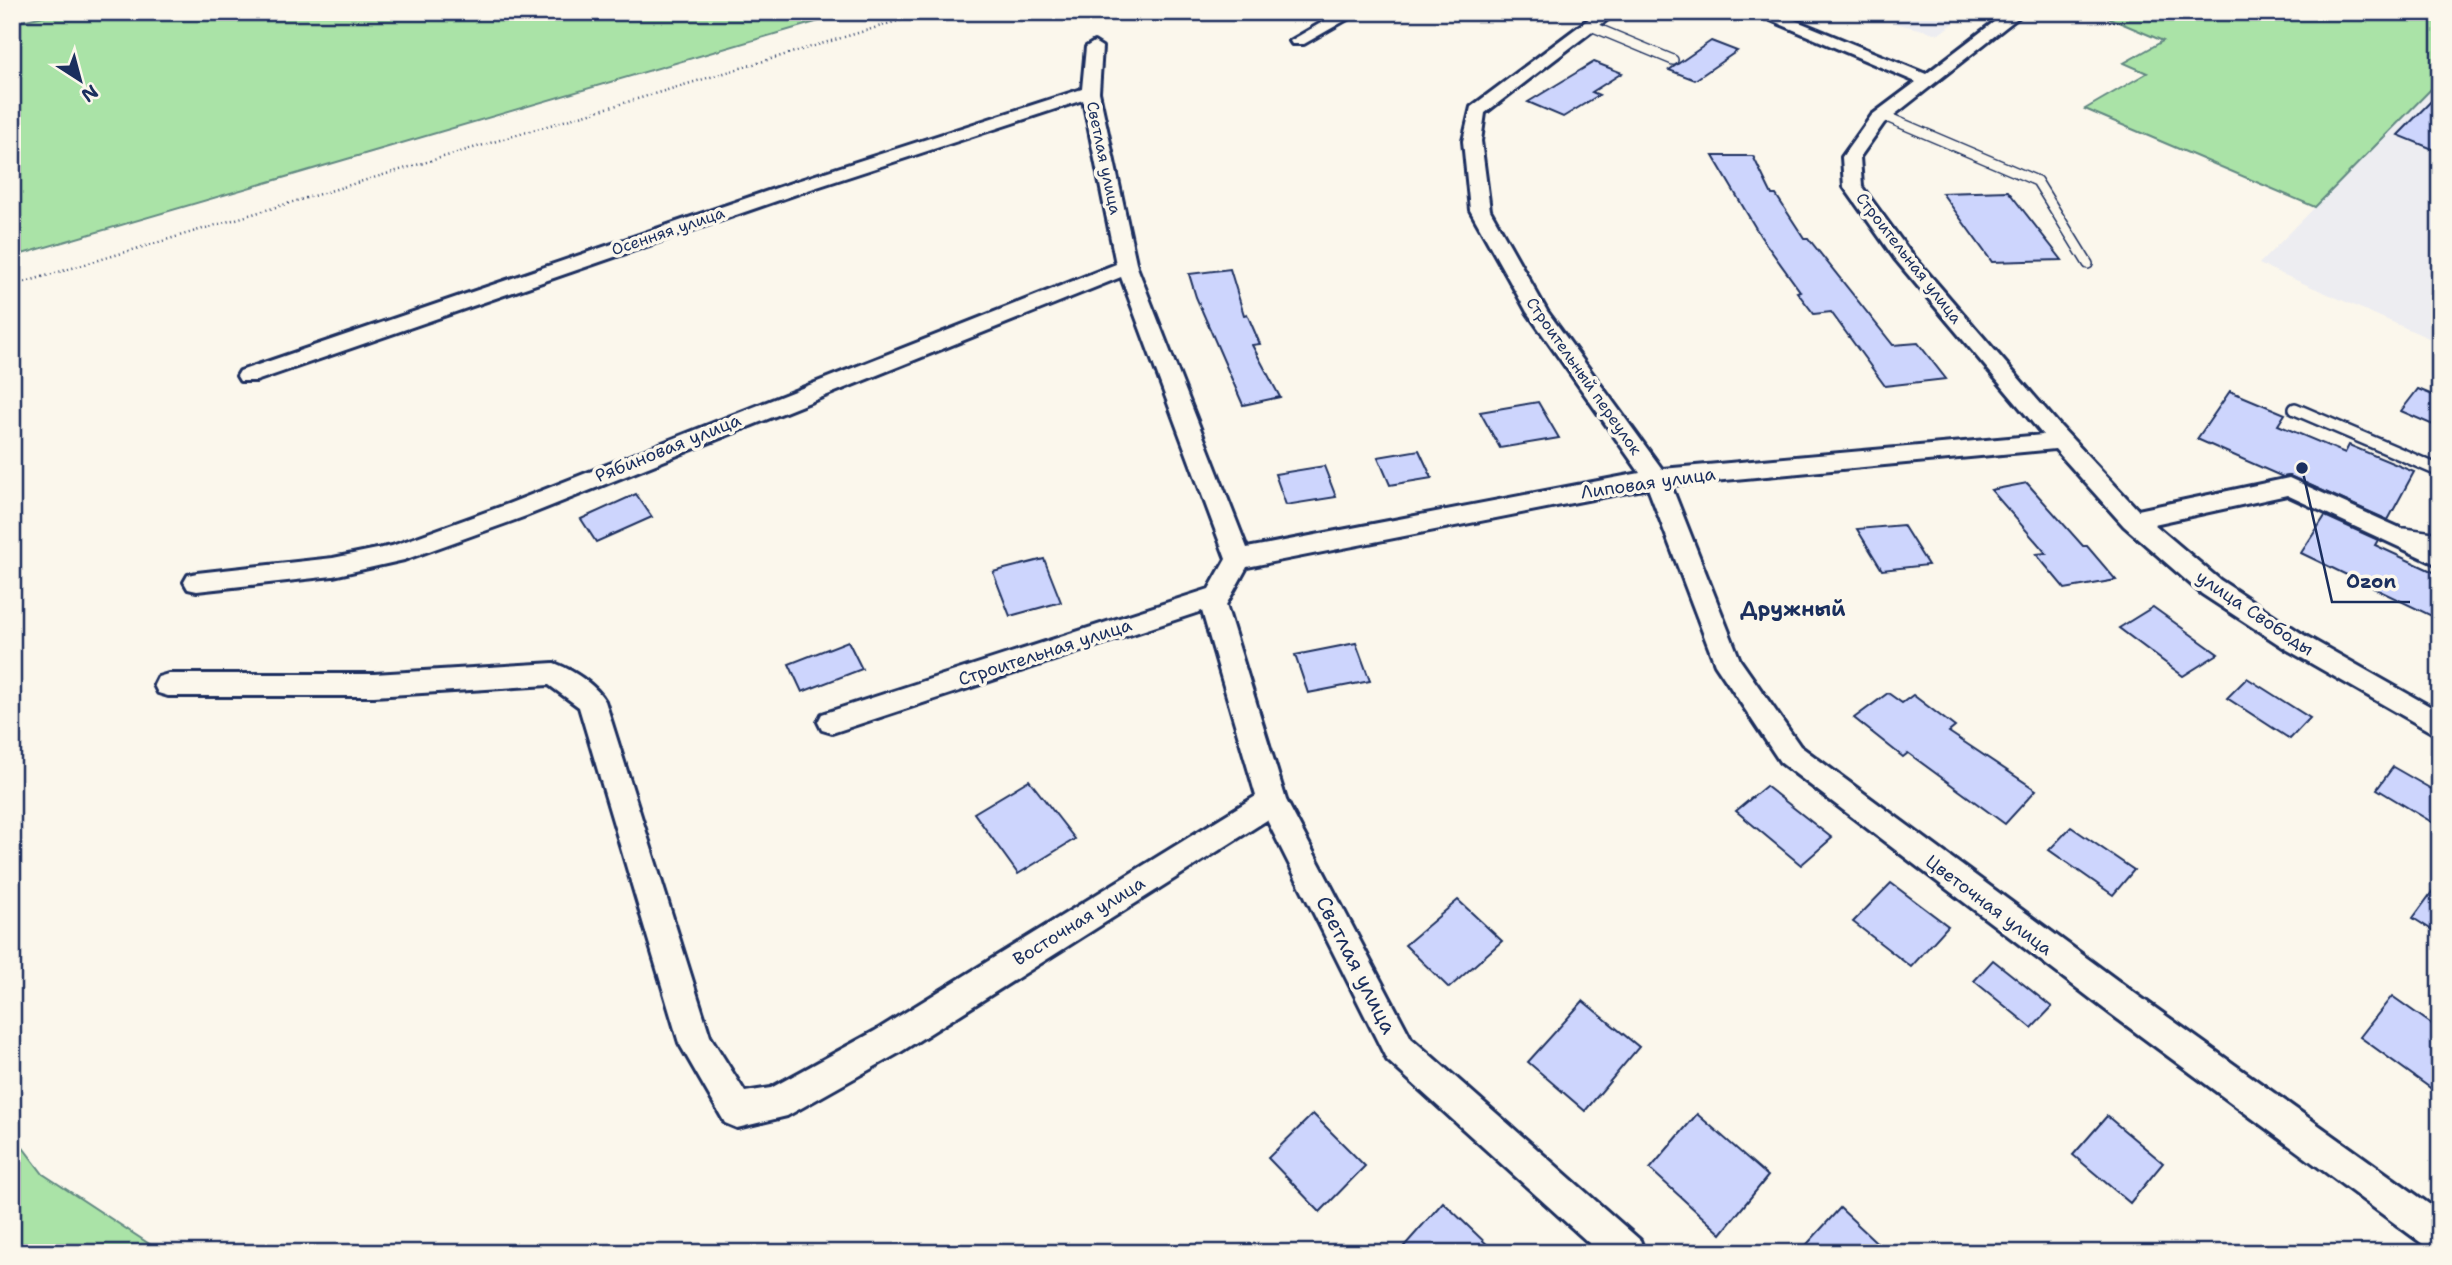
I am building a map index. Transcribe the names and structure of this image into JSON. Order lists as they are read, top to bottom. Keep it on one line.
{"streets":{"street":["Светлая улица","Осенняя улица","Строительная улица","Строительный переулок","Рябиновая улица","Липовая улица","улица Свободы","Цветочная улица","Восточная улица"]},"crossings":[["Светлая улица","Осенняя улица"],["Светлая улица","Строительная улица"],["Светлая улица","Рябиновая улица"],["Светлая улица","Липовая улица"],["Светлая улица","Восточная улица"],["Строительная улица","Липовая улица"],["Строительная улица","улица Свободы"],["Строительный переулок","Липовая улица"],["Строительный переулок","Цветочная улица"],["Липовая улица","улица Свободы"],["Липовая улица","Цветочная улица"]],"districts":["Дружный"],"places":["Ozon"],"north":"bottom right"}
